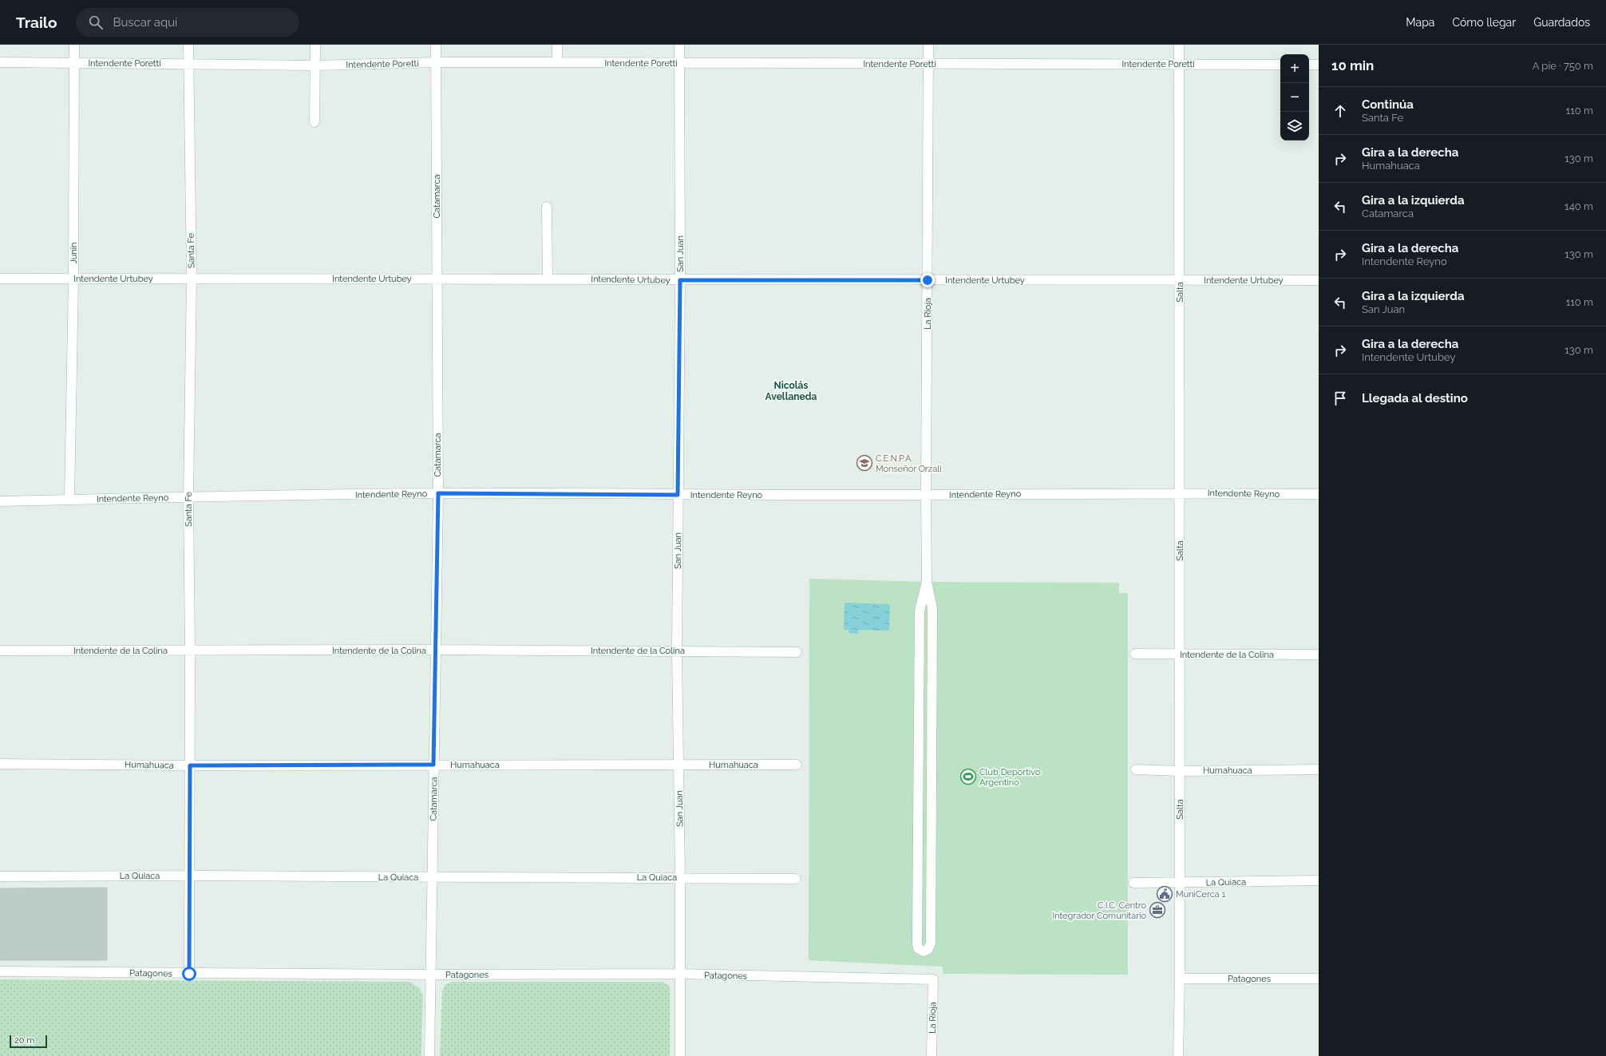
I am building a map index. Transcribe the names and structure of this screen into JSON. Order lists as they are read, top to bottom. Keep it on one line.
{"streets":{"street":["Intendente Poretti","Catamarca","Santa Fe","Junin","San Juan","Intendente Urtubey","Salta","La Rioja","Intendente Reyno","Intendente de la Colina","Humahuaca","La Quiaca","Patagones"]},"crossings":[["Intendente Poretti","Catamarca"],["Intendente Poretti","Santa Fe"],["Intendente Poretti","Junin"],["Intendente Poretti","San Juan"],["Intendente Poretti","Salta"],["Intendente Poretti","La Rioja"],["Catamarca","Intendente Urtubey"],["Catamarca","Intendente Reyno"],["Catamarca","Intendente de la Colina"],["Catamarca","Humahuaca"],["Catamarca","La Quiaca"],["Catamarca","Patagones"],["Santa Fe","Intendente Urtubey"],["Santa Fe","Intendente Reyno"],["Santa Fe","Intendente de la Colina"],["Santa Fe","Humahuaca"],["Santa Fe","La Quiaca"],["Santa Fe","Patagones"],["Junin","Intendente Urtubey"],["Junin","Intendente Reyno"],["San Juan","Intendente Urtubey"],["San Juan","Intendente Reyno"],["San Juan","Intendente de la Colina"],["San Juan","Humahuaca"],["San Juan","La Quiaca"],["San Juan","Patagones"],["Intendente Urtubey","Salta"],["Intendente Urtubey","La Rioja"],["Salta","Intendente Reyno"],["Salta","Intendente de la Colina"],["Salta","Humahuaca"],["Salta","La Quiaca"],["Salta","Patagones"],["La Rioja","Intendente Reyno"],["La Rioja","Patagones"]],"districts":["Nicolás Avellaneda"],"places":{"school or university":["C.E.N.P.A. Monseñor Orzali"],"sports":["Club Deportivo Argentino"],"public building":["MuniCerca 1"],"office":["C.I.C. Centro Integrador Comunitario"]},"scale_bar":"20 m","page":{"header":"Trailo","search":"Buscar aquí","nav":["Mapa","Cómo llegar","Guardados"],"heading":["10 min","A pie · 750 m"],"map_buttons":["+","−"],"list":[["Continúa","Santa Fe","110 m"],["Gira a la derecha","Humahuaca","130 m"],["Gira a la izquierda","Catamarca","140 m"],["Gira a la derecha","Intendente Reyno","130 m"],["Gira a la izquierda","San Juan","110 m"],["Gira a la derecha","Intendente Urtubey","130 m"],"Llegada al destino"],"scale":"20 m"}}
